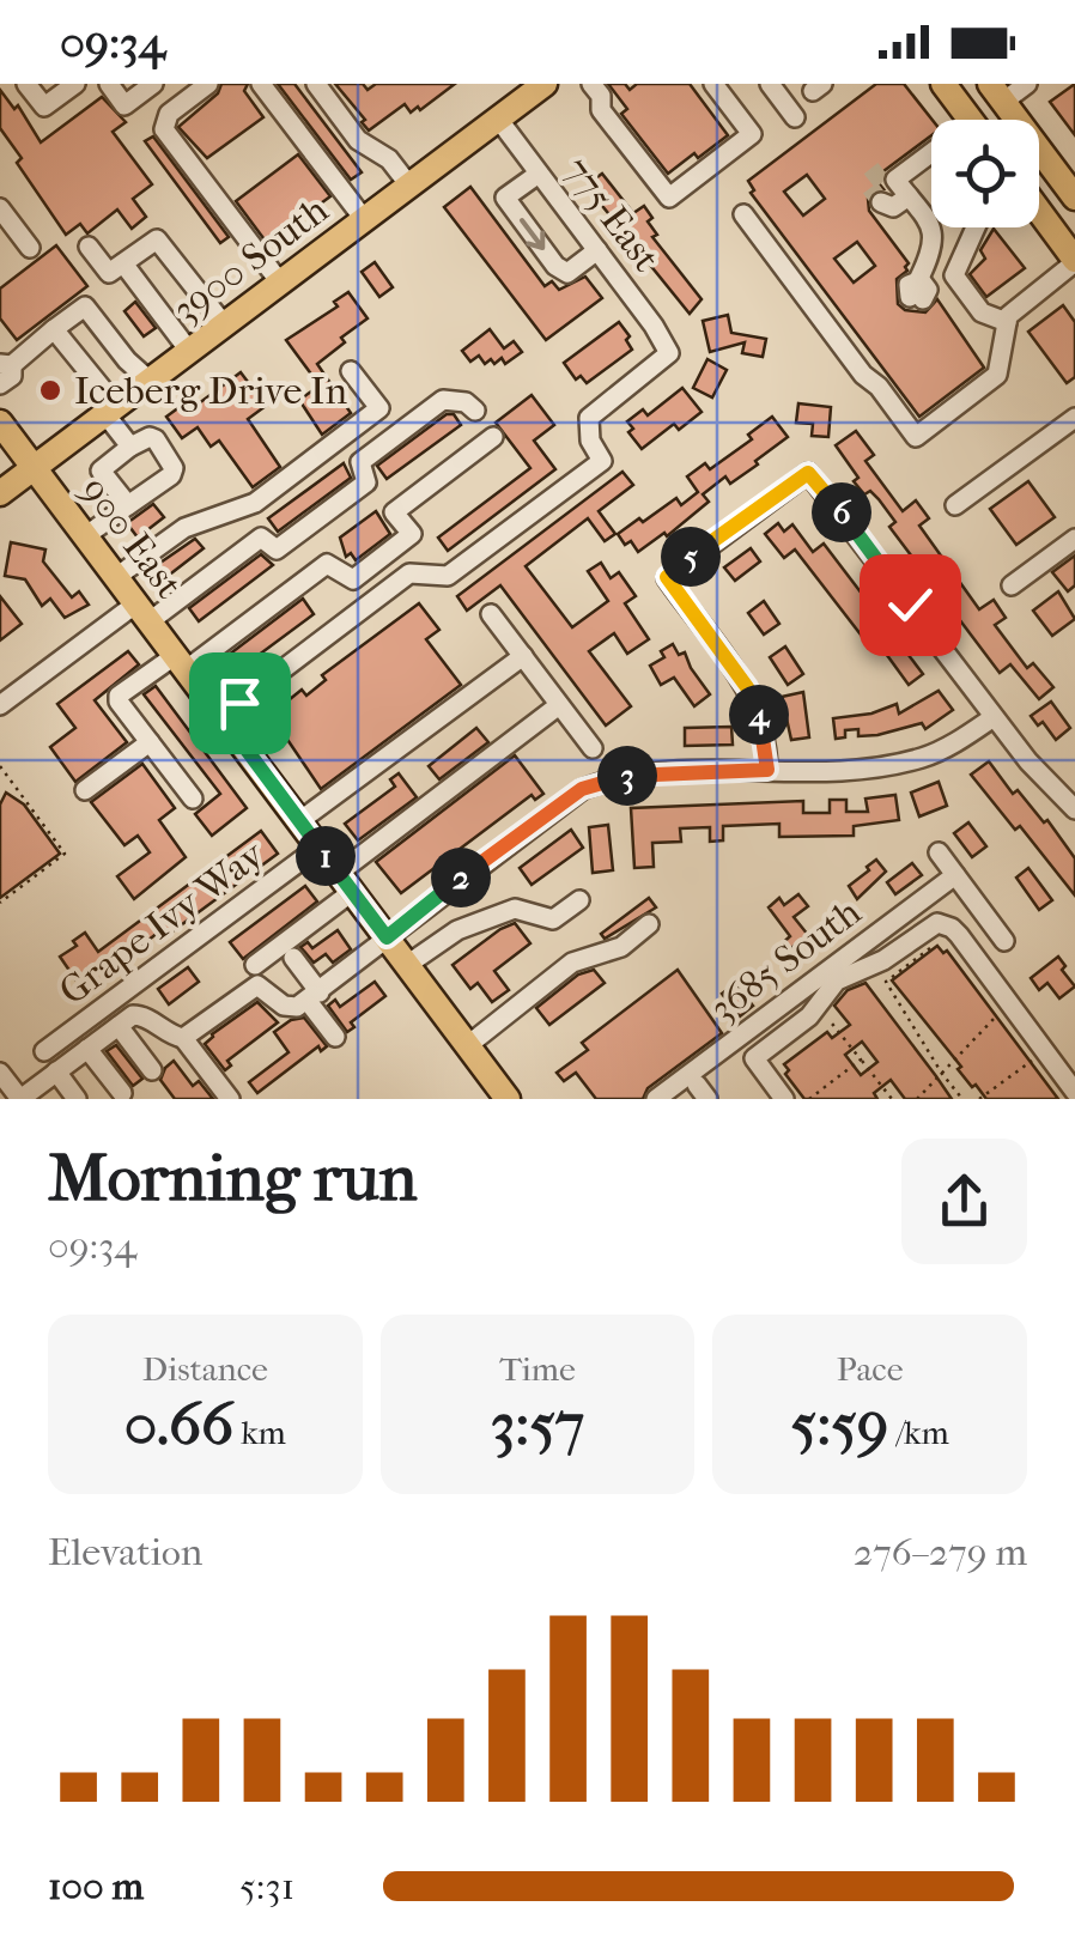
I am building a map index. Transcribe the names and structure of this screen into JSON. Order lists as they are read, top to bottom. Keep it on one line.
{"streets":{"main road":["3900 South","900 East"],"street":["775 East","Grape Ivy Way","3685 South"]},"crossings":[["775 East","3900 South"],["775 East","900 East"],["3900 South","900 East"],["900 East","Grape Ivy Way"]],"places":["Iceberg Drive In"],"page":{"status":"09:34","pins":["6","5","4","3","1","2"],"heading":["Morning run","09:34"],"stats":[["Distance","0.66 km"],["Time","3:57"],["Pace","5:59 /km"]],"chart":["Elevation","276–279 m"],"list":[{"name":"100 m","note":"5:31"}]}}
